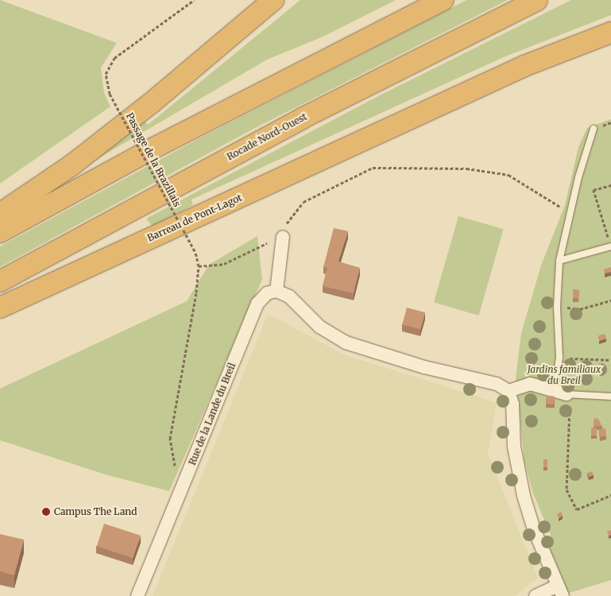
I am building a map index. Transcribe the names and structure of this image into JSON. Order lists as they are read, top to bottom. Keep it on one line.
{"streets":{"highway":["Rocade Nord-Ouest","Barreau de Pont-Lagot"],"street":["Rue de la Lande du Breil"],"path":["Passage de la Brazillais"]},"crossings":[["Passage de la Brazillais","Rue de la Lande du Breil"]],"parks":["Jardins familiaux du Breil"],"places":["Campus The Land"]}
